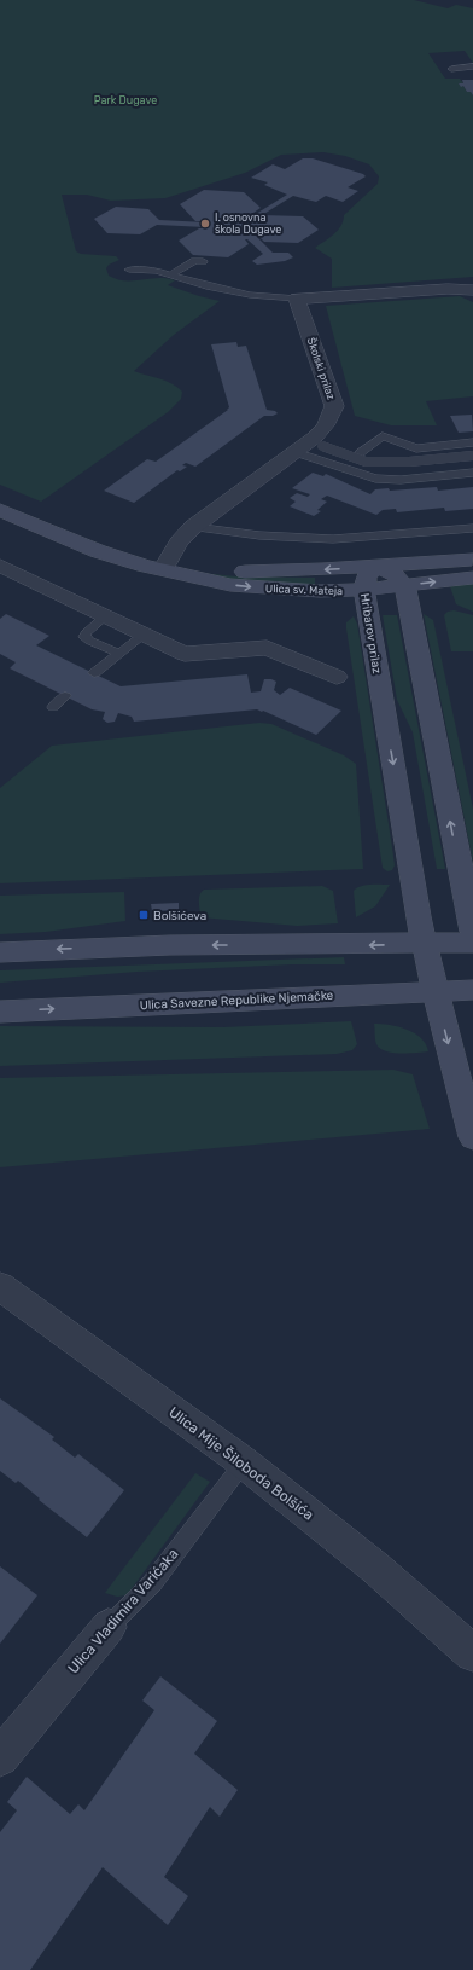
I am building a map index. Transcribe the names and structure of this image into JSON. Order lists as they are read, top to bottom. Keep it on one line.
{"streets":{"street":["Školski prilaz","Ulica sv. Mateja","Hribarov prilaz","Ulica Savezne Republike Njemačke","Ulica Mije Šiloboda Bolšića","Ulica Vladimira Varićaka"]},"crossings":[["Školski prilaz","Ulica sv. Mateja"],["Ulica sv. Mateja","Hribarov prilaz"],["Ulica Mije Šiloboda Bolšića","Ulica Vladimira Varićaka"]],"parks":["Park Dugave"],"places":{"other":["I. osnovna škola Dugave"],"transit":["Bolšićeva"]}}
